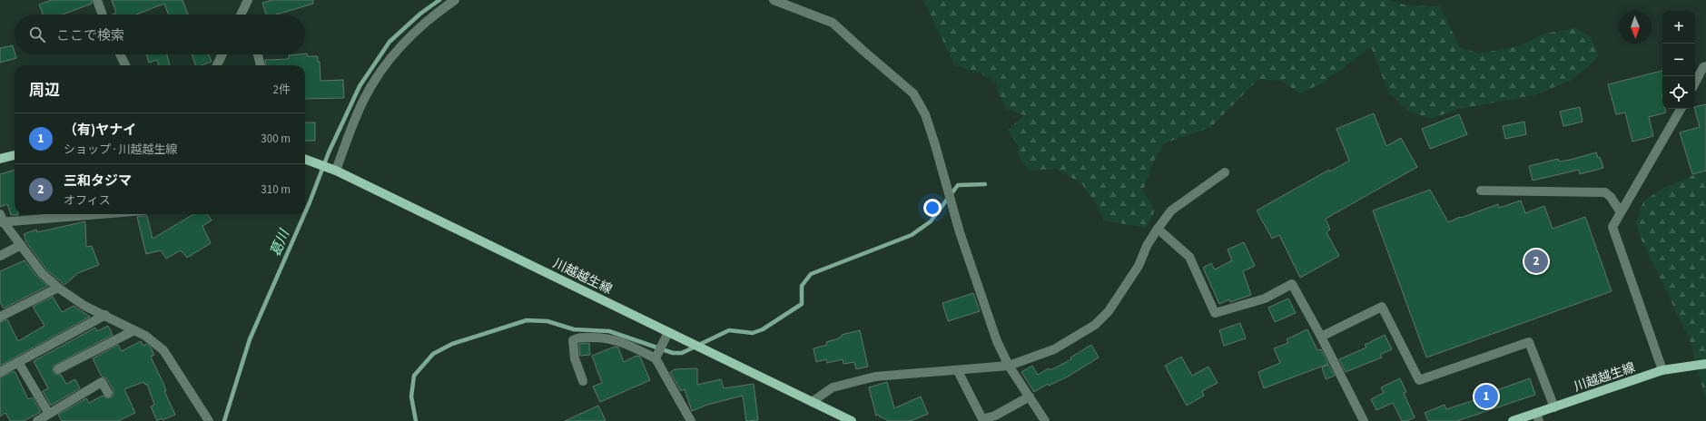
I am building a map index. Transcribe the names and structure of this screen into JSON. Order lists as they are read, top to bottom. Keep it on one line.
{"streets":{"main road":["川越越生線"]},"water":["葛川"],"north":"bottom","page":{"map_buttons":["+","−"],"search":"ここで検索","heading":["周辺","2件"],"list":[{"mark":"1","name":"（有)ヤナイ","note":"ショップ · 川越越生線","value":"300 m"},{"mark":"2","name":"三和タジマ","note":"オフィス","value":"310 m"}],"pins":["2","1"]}}
